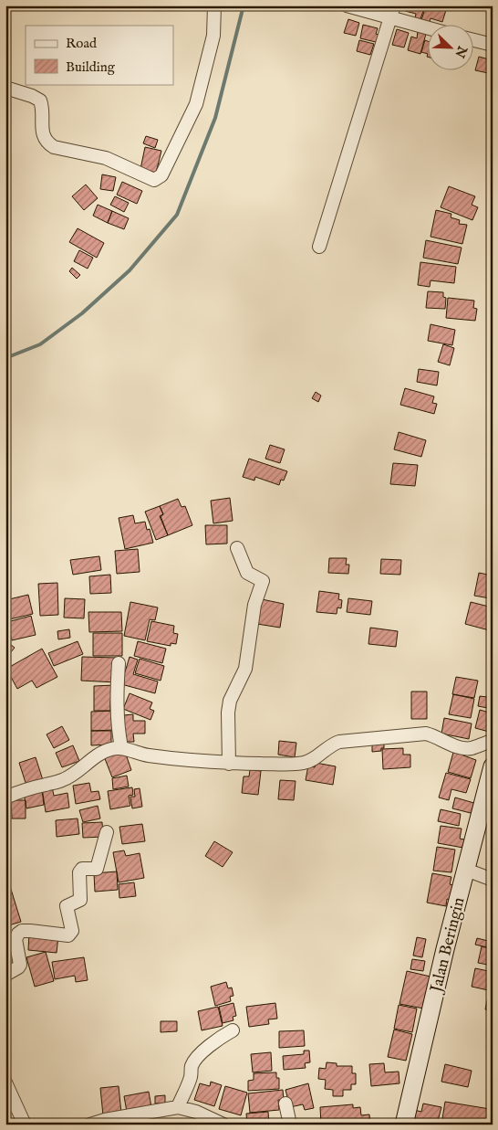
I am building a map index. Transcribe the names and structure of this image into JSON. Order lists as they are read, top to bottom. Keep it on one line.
{"streets":{"street":["Jalan Beringin"]},"legend":["Road","Building"],"north":"bottom right"}
